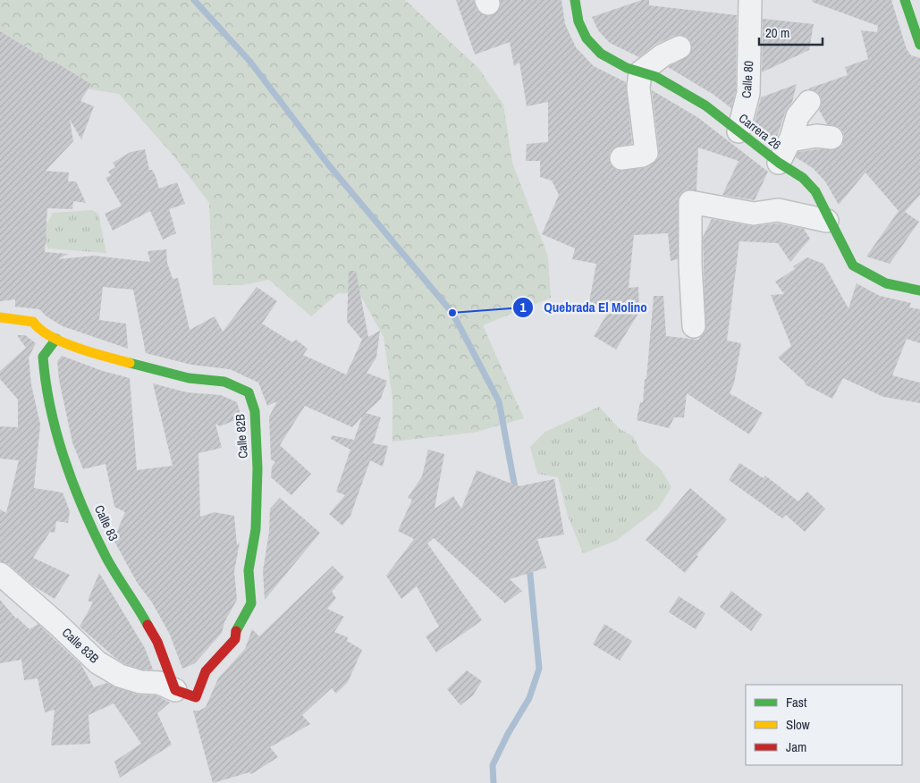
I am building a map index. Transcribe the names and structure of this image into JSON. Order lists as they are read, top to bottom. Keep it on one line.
{"streets":{"street":["Calle 80","Carrera 26","Calle 82B","Calle 83","Calle 83B"]},"crossings":[["Calle 80","Carrera 26"],["Calle 82B","Calle 83"],["Calle 82B","Calle 83B"],["Calle 83","Calle 83B"]],"places":["Quebrada El Molino"],"legend":["Fast","Slow","Jam"],"scale_bar":"20 m"}
